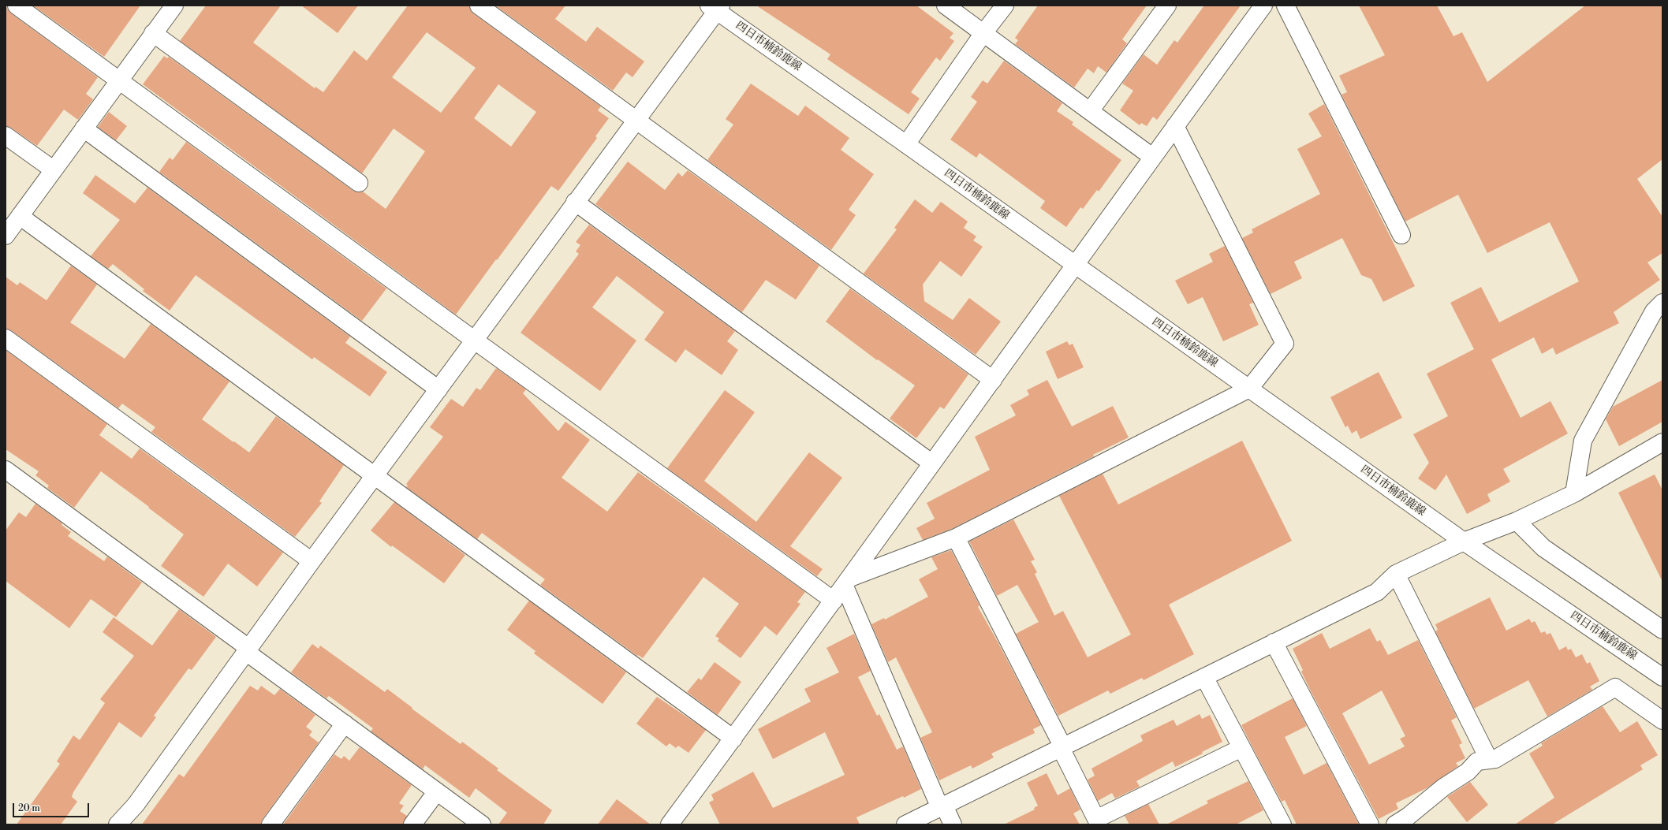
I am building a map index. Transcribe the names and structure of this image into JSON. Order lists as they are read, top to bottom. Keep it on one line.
{"streets":{"street":["四日市楠鈴鹿線"]},"scale_bar":"20 m"}
